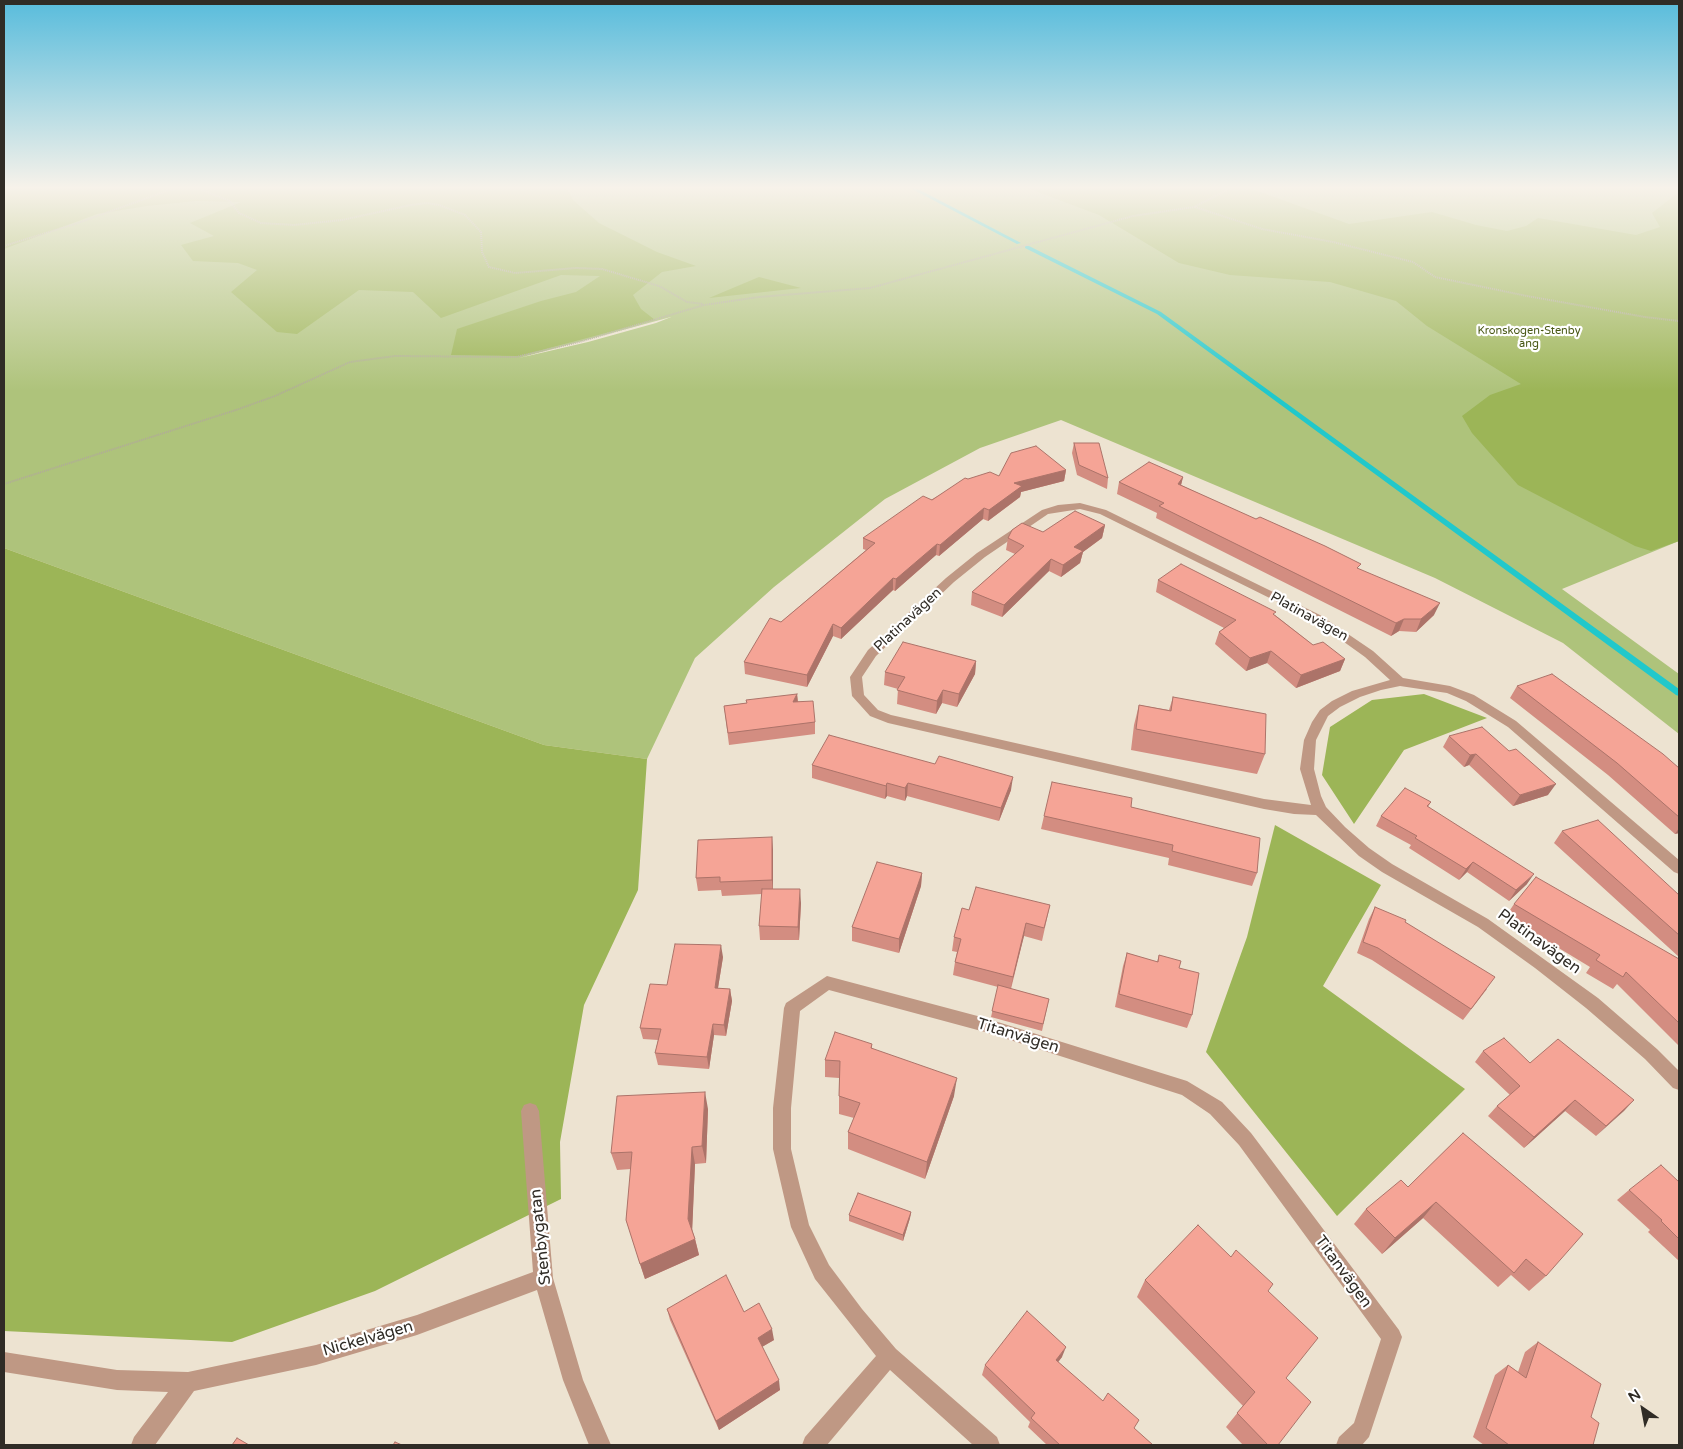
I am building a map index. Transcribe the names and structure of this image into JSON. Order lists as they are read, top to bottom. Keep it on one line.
{"streets":{"street":["Platinavägen","Titanvägen","Stenbygatan","Nickelvägen"]},"crossings":[["Stenbygatan","Nickelvägen"]],"parks":["Kronskogen-Stenby äng"],"north":"top left"}
